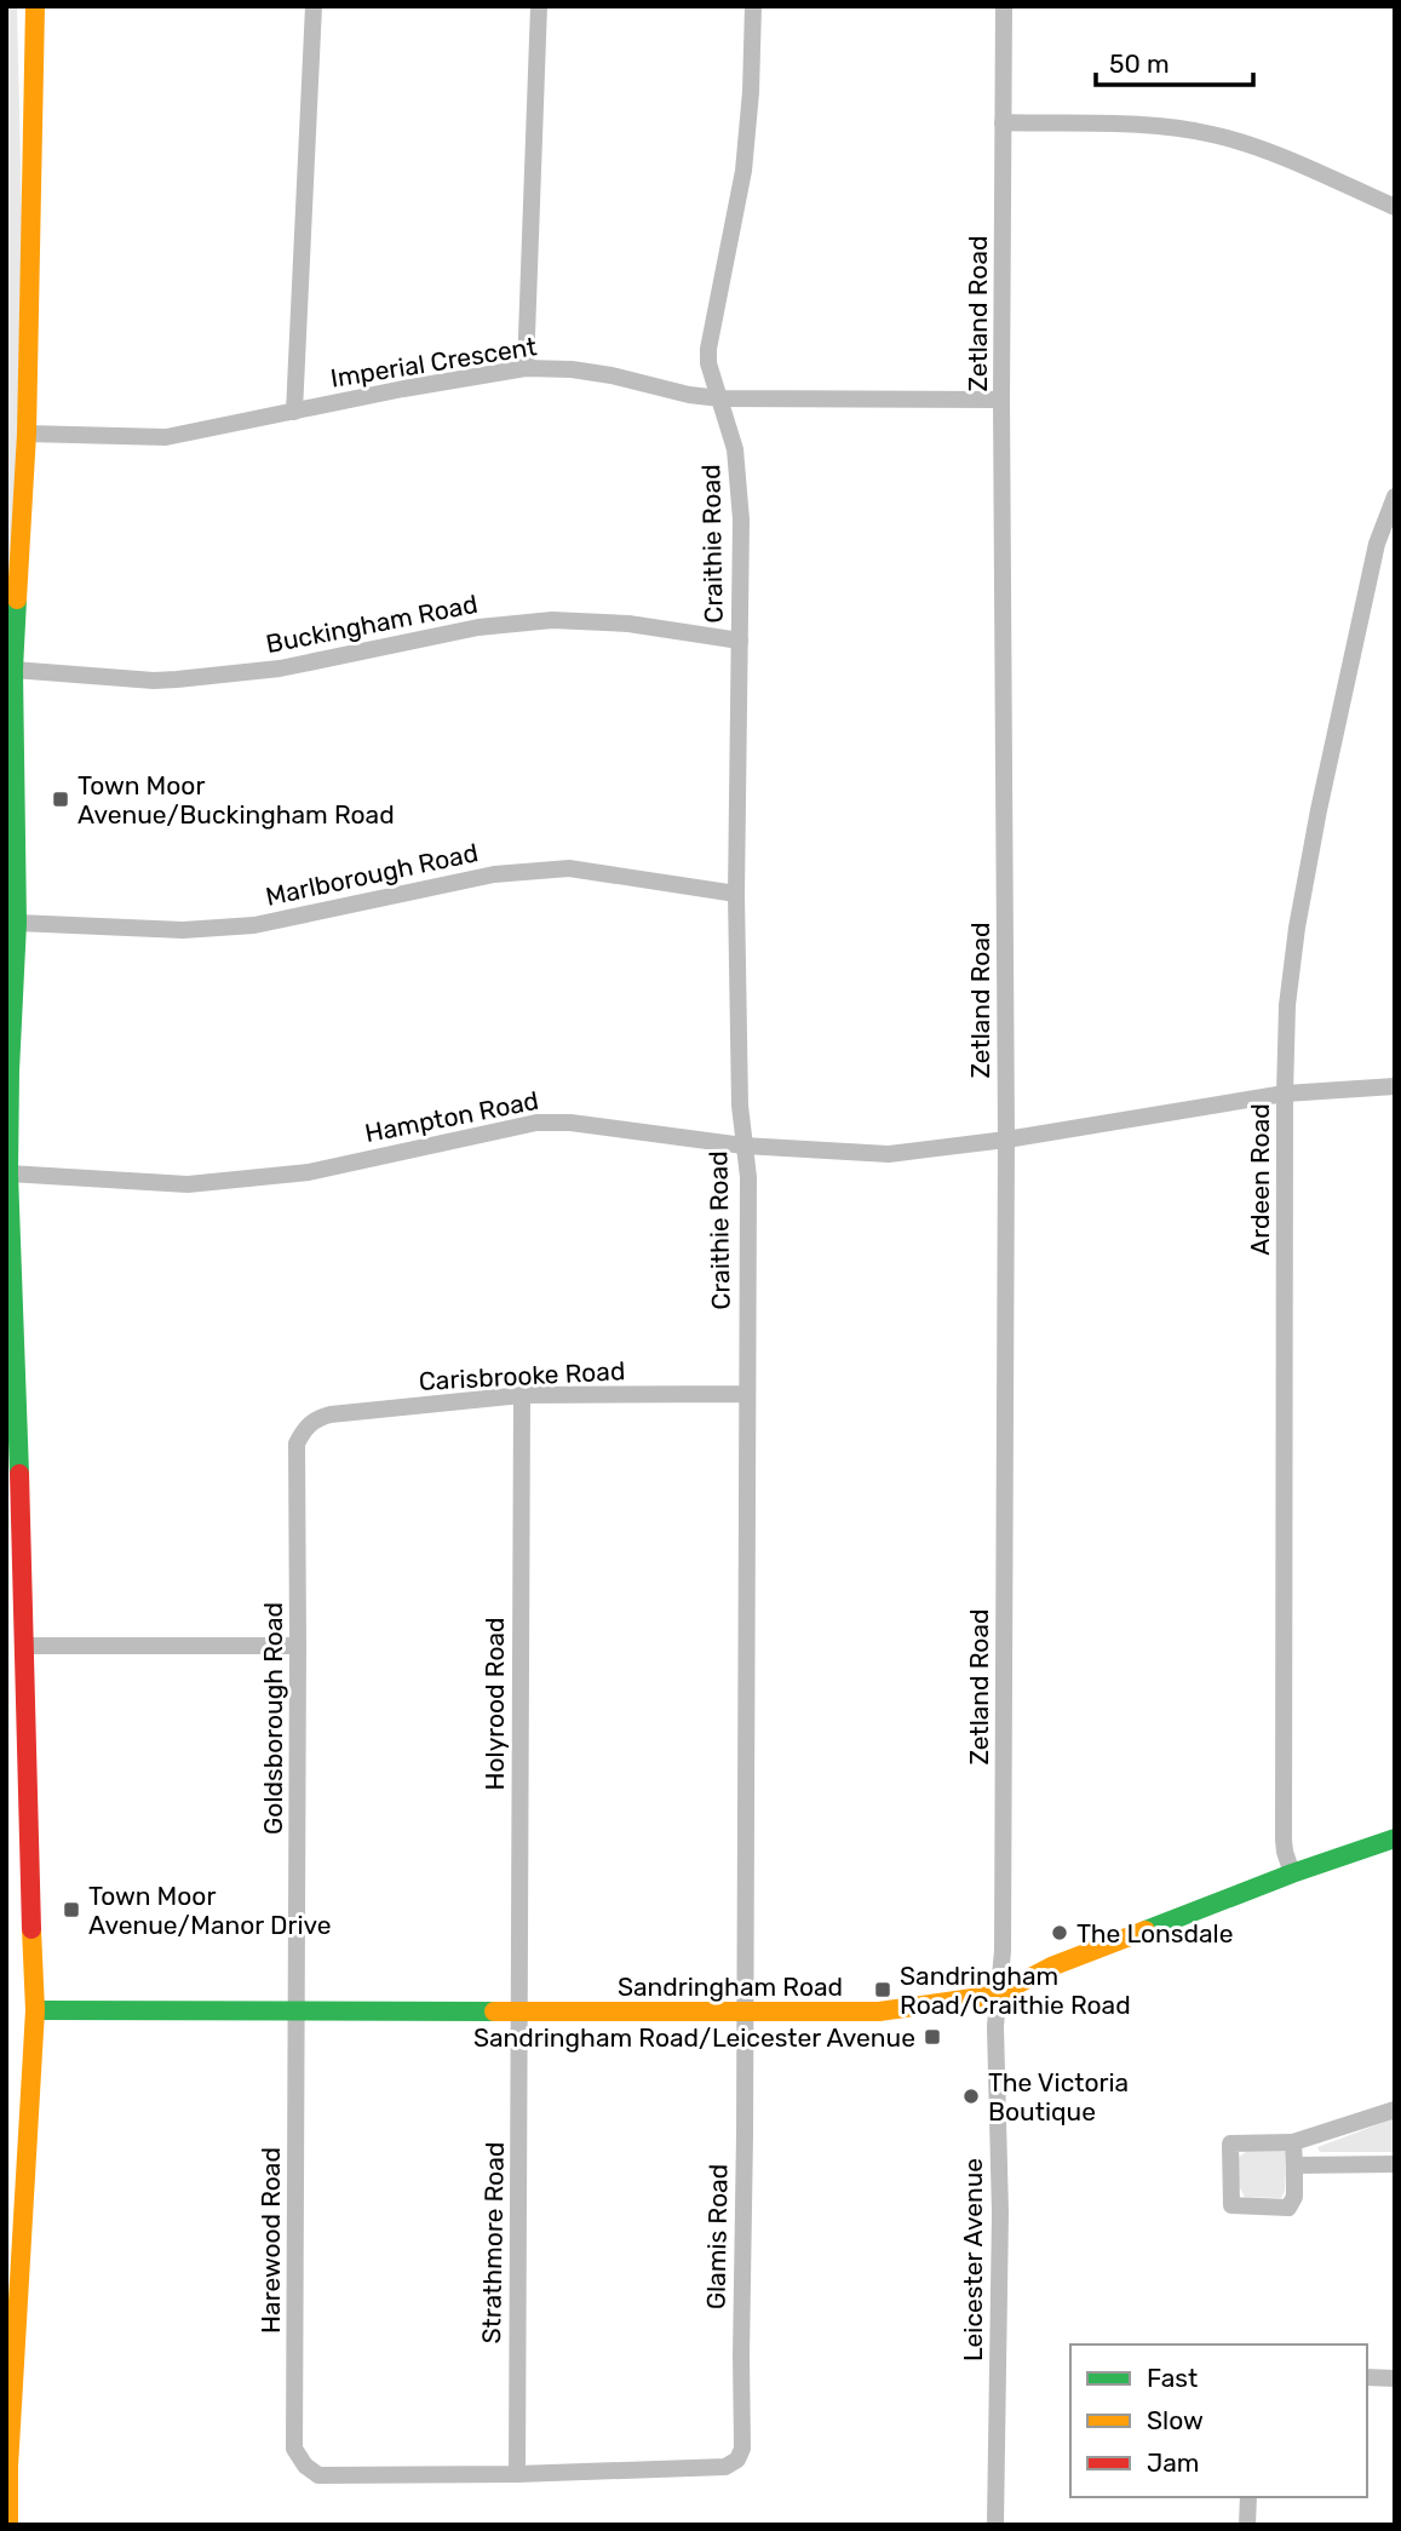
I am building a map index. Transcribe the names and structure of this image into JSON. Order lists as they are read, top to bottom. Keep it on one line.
{"streets":{"street":["Zetland Road","Imperial Crescent","Craithie Road","Buckingham Road","Marlborough Road","Hampton Road","Ardeen Road","Carisbrooke Road","Holyrood Road","Goldsborough Road","Sandringham Road","Glamis Road","Harewood Road","Strathmore Road","Leicester Avenue"]},"crossings":[["Zetland Road","Imperial Crescent"],["Zetland Road","Hampton Road"],["Zetland Road","Sandringham Road"],["Zetland Road","Leicester Avenue"],["Imperial Crescent","Craithie Road"],["Craithie Road","Buckingham Road"],["Craithie Road","Marlborough Road"],["Craithie Road","Hampton Road"],["Craithie Road","Carisbrooke Road"],["Craithie Road","Sandringham Road"],["Craithie Road","Glamis Road"],["Hampton Road","Ardeen Road"],["Ardeen Road","Sandringham Road"],["Carisbrooke Road","Holyrood Road"],["Carisbrooke Road","Goldsborough Road"],["Holyrood Road","Sandringham Road"],["Holyrood Road","Strathmore Road"],["Goldsborough Road","Sandringham Road"],["Goldsborough Road","Harewood Road"],["Sandringham Road","Glamis Road"],["Sandringham Road","Harewood Road"],["Sandringham Road","Strathmore Road"],["Sandringham Road","Leicester Avenue"],["Glamis Road","Harewood Road"],["Glamis Road","Strathmore Road"],["Harewood Road","Strathmore Road"]],"places":{"transit":["Town Moor Avenue/Buckingham Road","Town Moor Avenue/Manor Drive","Sandringham Road/Craithie Road","Sandringham Road/Leicester Avenue"],"other":["The Lonsdale","The Victoria Boutique"]},"legend":["Fast","Slow","Jam"],"scale_bar":"50 m"}
